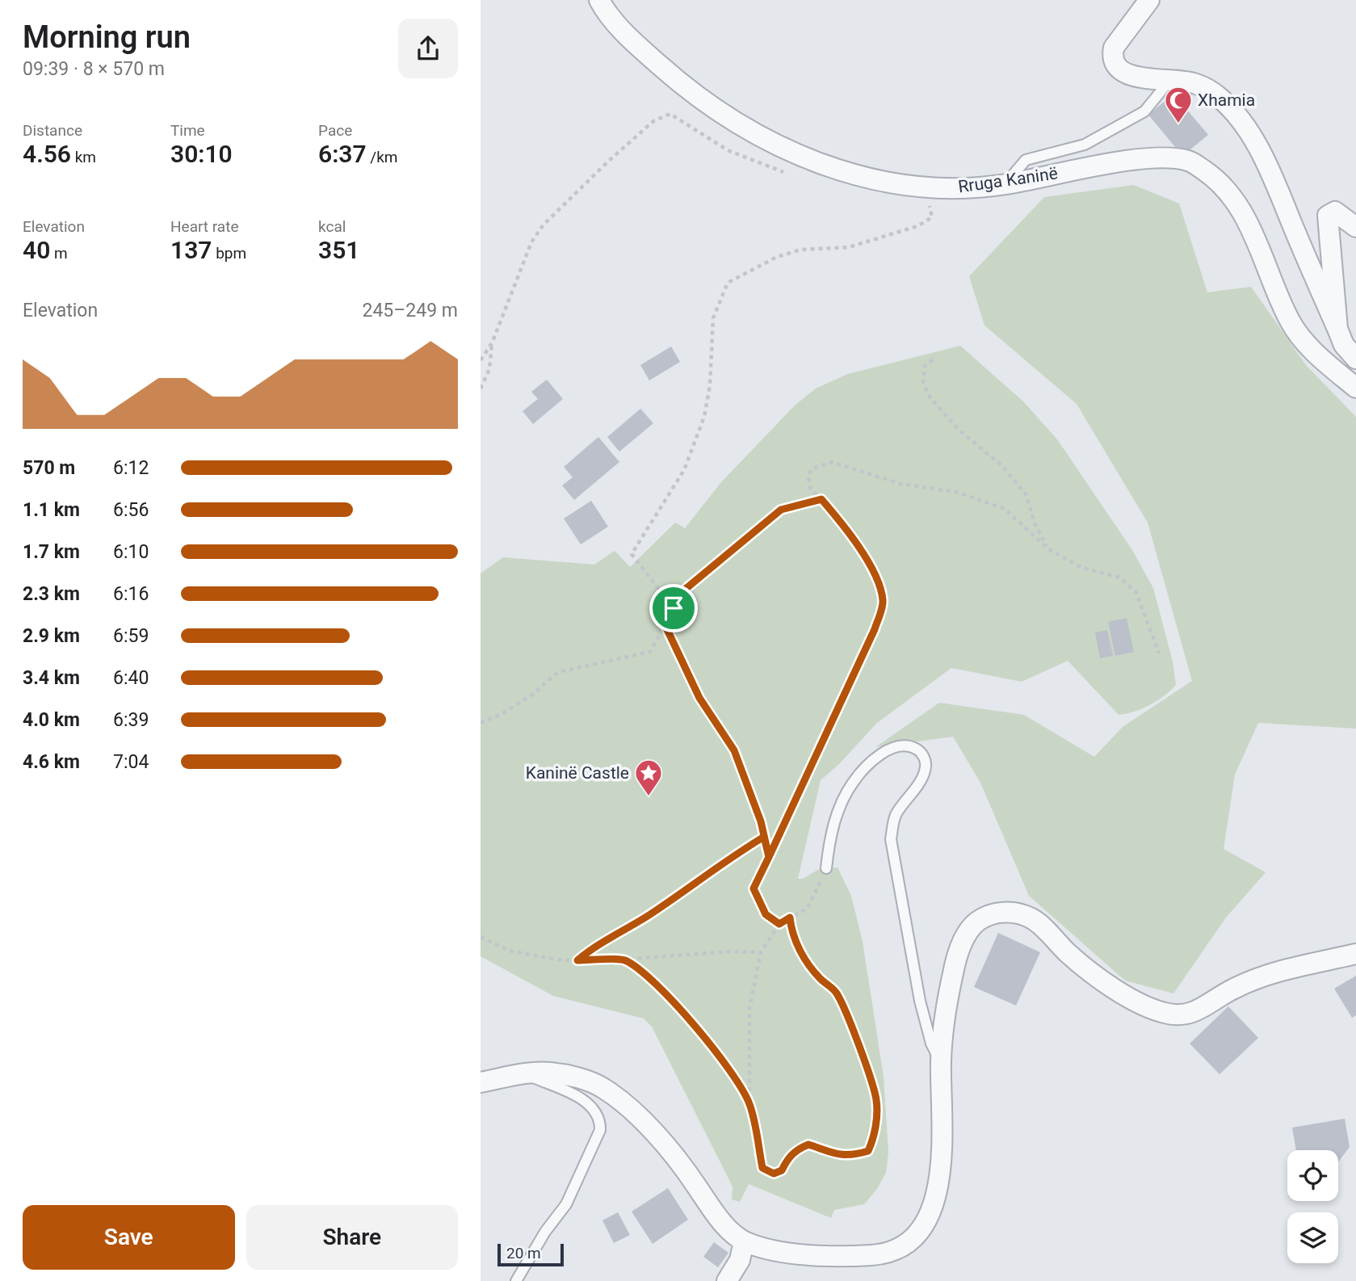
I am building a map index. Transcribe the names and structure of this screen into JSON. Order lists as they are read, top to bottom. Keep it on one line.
{"streets":{"street":["Rruga Kaninë"]},"places":{"mosque":["Xhamia"],"place":["Kaninë Castle"]},"scale_bar":"20 m","page":{"heading":["Morning run","09:39 · 8 × 570 m"],"stats":[["Distance","4.56 km"],["Time","30:10"],["Pace","6:37 /km"],["Elevation","40 m"],["Heart rate","137 bpm"],["kcal","351"]],"chart":["Elevation","245–249 m"],"list":[{"name":"570 m","note":"6:12"},{"name":"1.1 km","note":"6:56"},{"name":"1.7 km","note":"6:10"},{"name":"2.3 km","note":"6:16"},{"name":"2.9 km","note":"6:59"},{"name":"3.4 km","note":"6:40"},{"name":"4.0 km","note":"6:39"},{"name":"4.6 km","note":"7:04"}],"buttons":["Save","Share"],"scale":"20 m"}}
